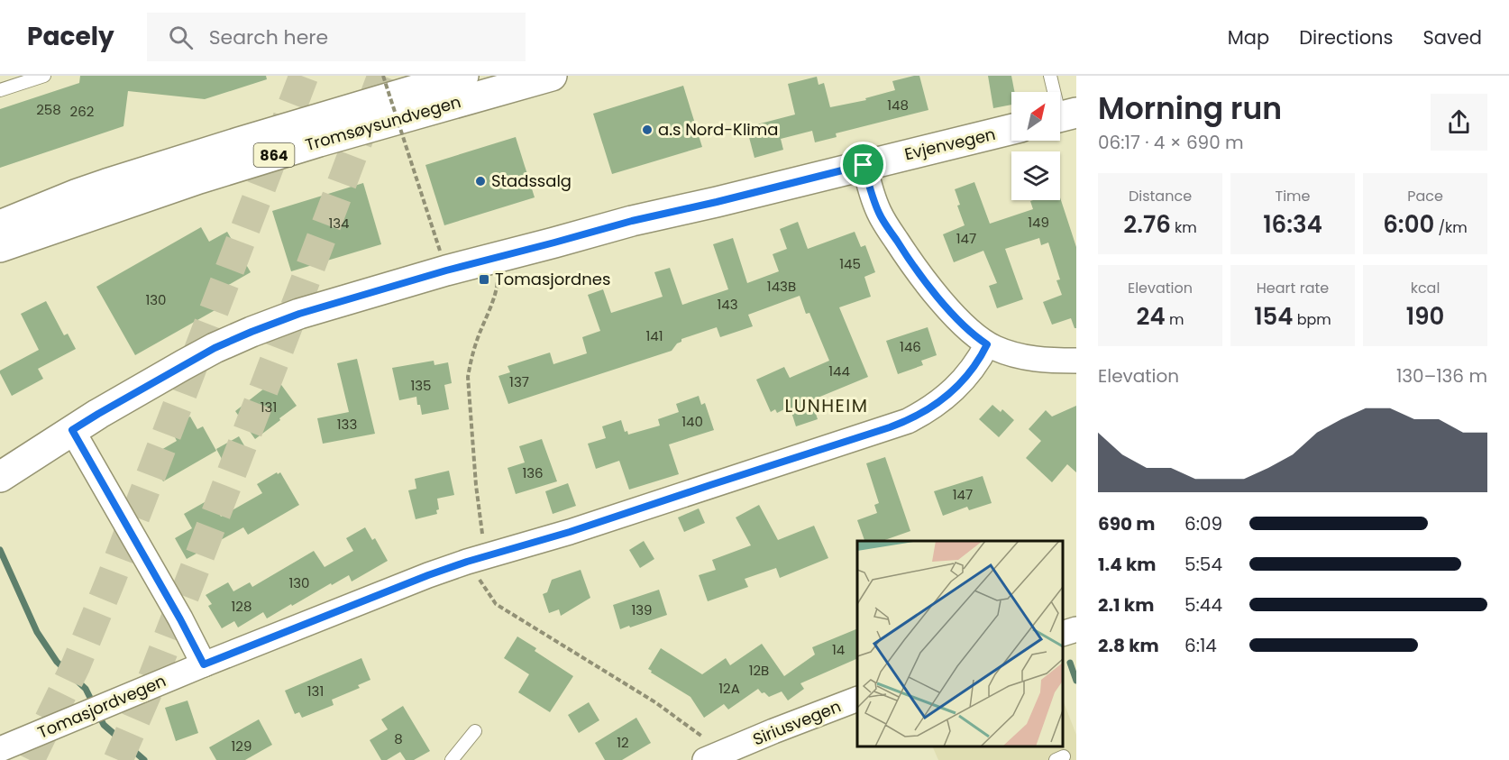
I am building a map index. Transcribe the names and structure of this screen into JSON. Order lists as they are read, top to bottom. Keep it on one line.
{"streets":{"street":["Tromsøysundvegen","Evjenvegen","864","Tomasjordvegen","Siriusvegen"]},"districts":["LUNHEIM"],"places":{"other":["a.s Nord-Klima","Stadssalg"],"transit":["Tomasjordnes"]},"house_numbers":["148","258","262","149","134","147","145","143B","130","143","141","146","144","137","135","131","140","133","136","147","130","128","139","14","12B","12A","131","8","12","129"],"north":"top right","page":{"header":"Pacely","search":"Search here","nav":["Map","Directions","Saved"],"heading":["Morning run","06:17 · 4 × 690 m"],"stats":[["Distance","2.76 km"],["Time","16:34"],["Pace","6:00 /km"],["Elevation","24 m"],["Heart rate","154 bpm"],["kcal","190"]],"chart":["Elevation","130–136 m"],"list":[{"name":"690 m","note":"6:09"},{"name":"1.4 km","note":"5:54"},{"name":"2.1 km","note":"5:44"},{"name":"2.8 km","note":"6:14"}]}}
